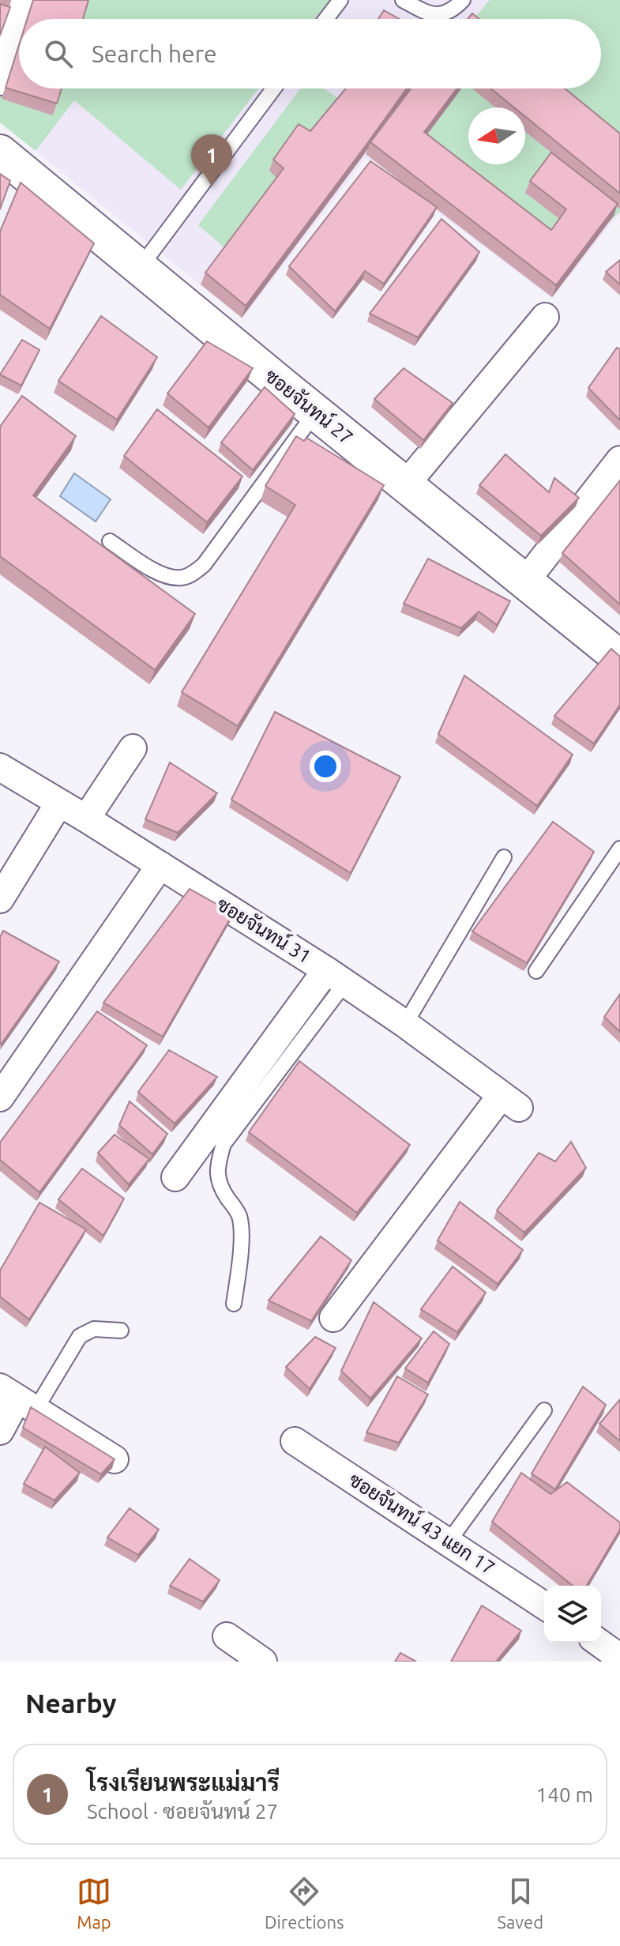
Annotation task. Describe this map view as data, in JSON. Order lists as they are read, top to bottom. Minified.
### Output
{"streets":{"street":["ซอยจันทน์ 27","ซอยจันทน์ 31","ซอยจันทน์ 43 แยก 17"]},"north":"left","page":{"search":"Search here","pins":"1","heading":"Nearby","list":[{"mark":"1","name":"โรงเรียนพระแม่มารี","note":"School · ซอยจันทน์ 27","value":"140 m"}],"nav":["Map","Directions","Saved"]}}
